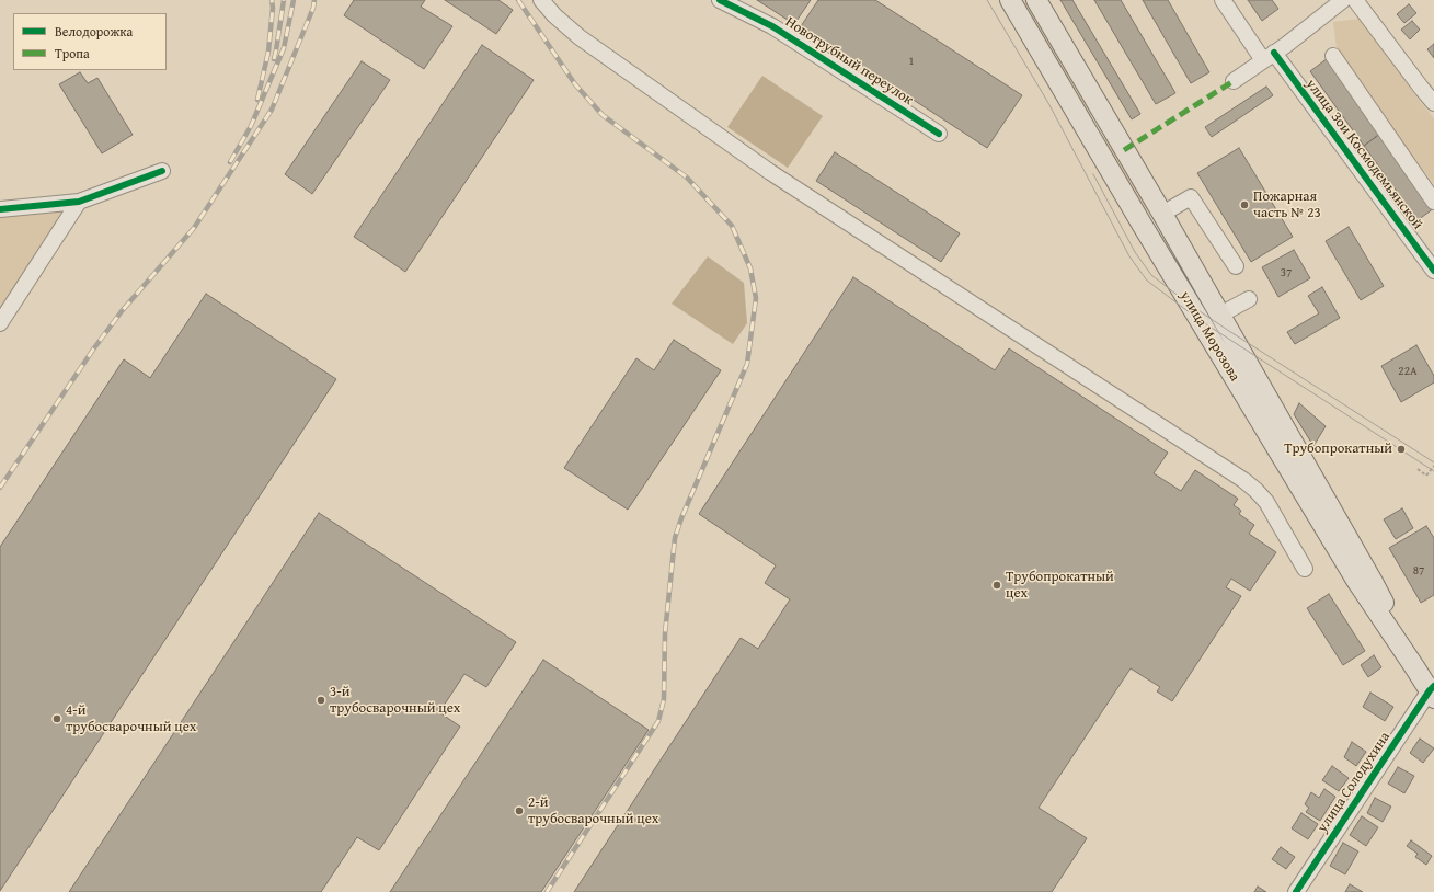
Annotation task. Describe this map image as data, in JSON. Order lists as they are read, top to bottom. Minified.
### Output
{"streets":{"main road":["улица Морозова"],"street":["Новотрубный переулок","улица Зои Космодемьянской","улица Солодухина"]},"crossings":[["улица Морозова","улица Солодухина"]],"places":["Пожарная часть № 23","Трубопрокатный","Трубопрокатный цех","3-й трубосварочный цех","4-й трубосварочный цех","2-й трубосварочный цех"],"house_numbers":["1","37","22А","87"],"legend":["Велодорожка","Тропа"]}
